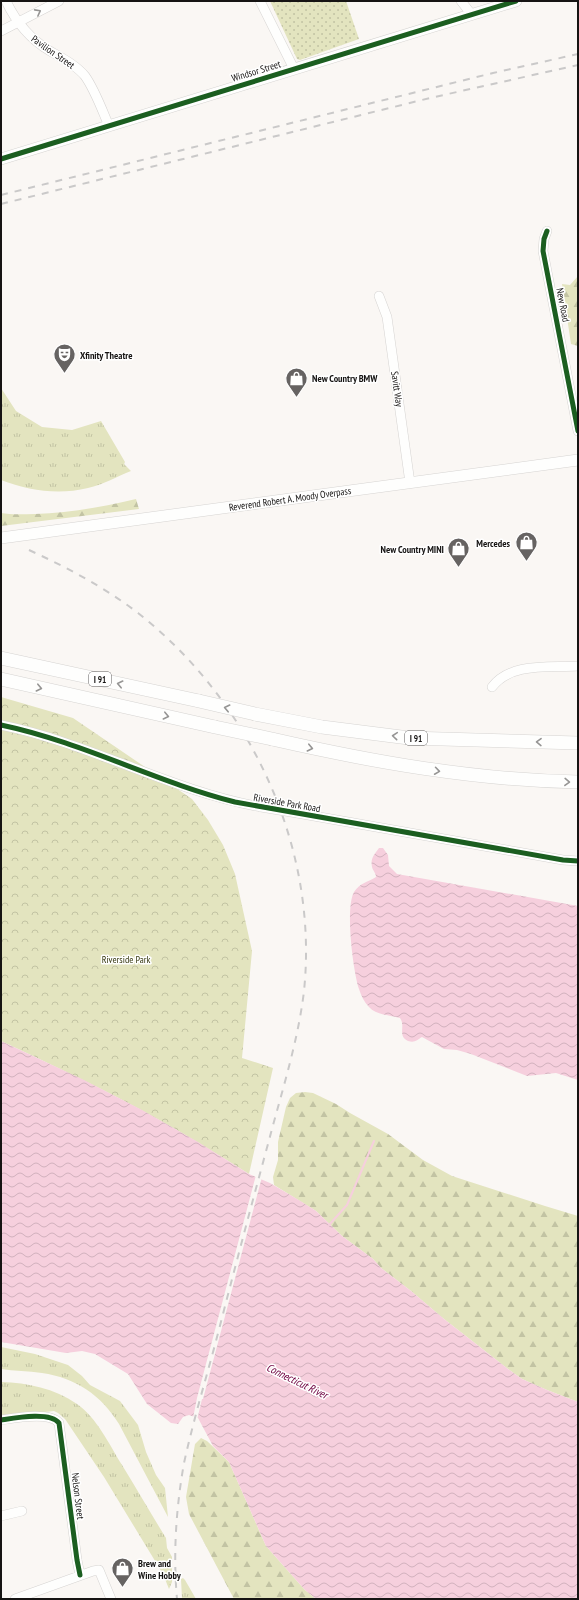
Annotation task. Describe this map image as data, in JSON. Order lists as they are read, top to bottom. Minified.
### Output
{"streets":{"highway":["I 91"],"main road":["Windsor Street","Reverend Robert A. Moody Overpass"],"street":["Pavilion Street","New Road","Savitt Way","Riverside Park Road","Nelson Street"]},"crossings":[["Pavilion Street","Windsor Street"],["Savitt Way","Reverend Robert A. Moody Overpass"]],"water":["Connecticut River"],"parks":["Riverside Park"],"places":{"theatre":["Xfinity Theatre"],"shop":["New Country BMW","Mercedes","New Country MINI","Brew and Wine Hobby"]}}
